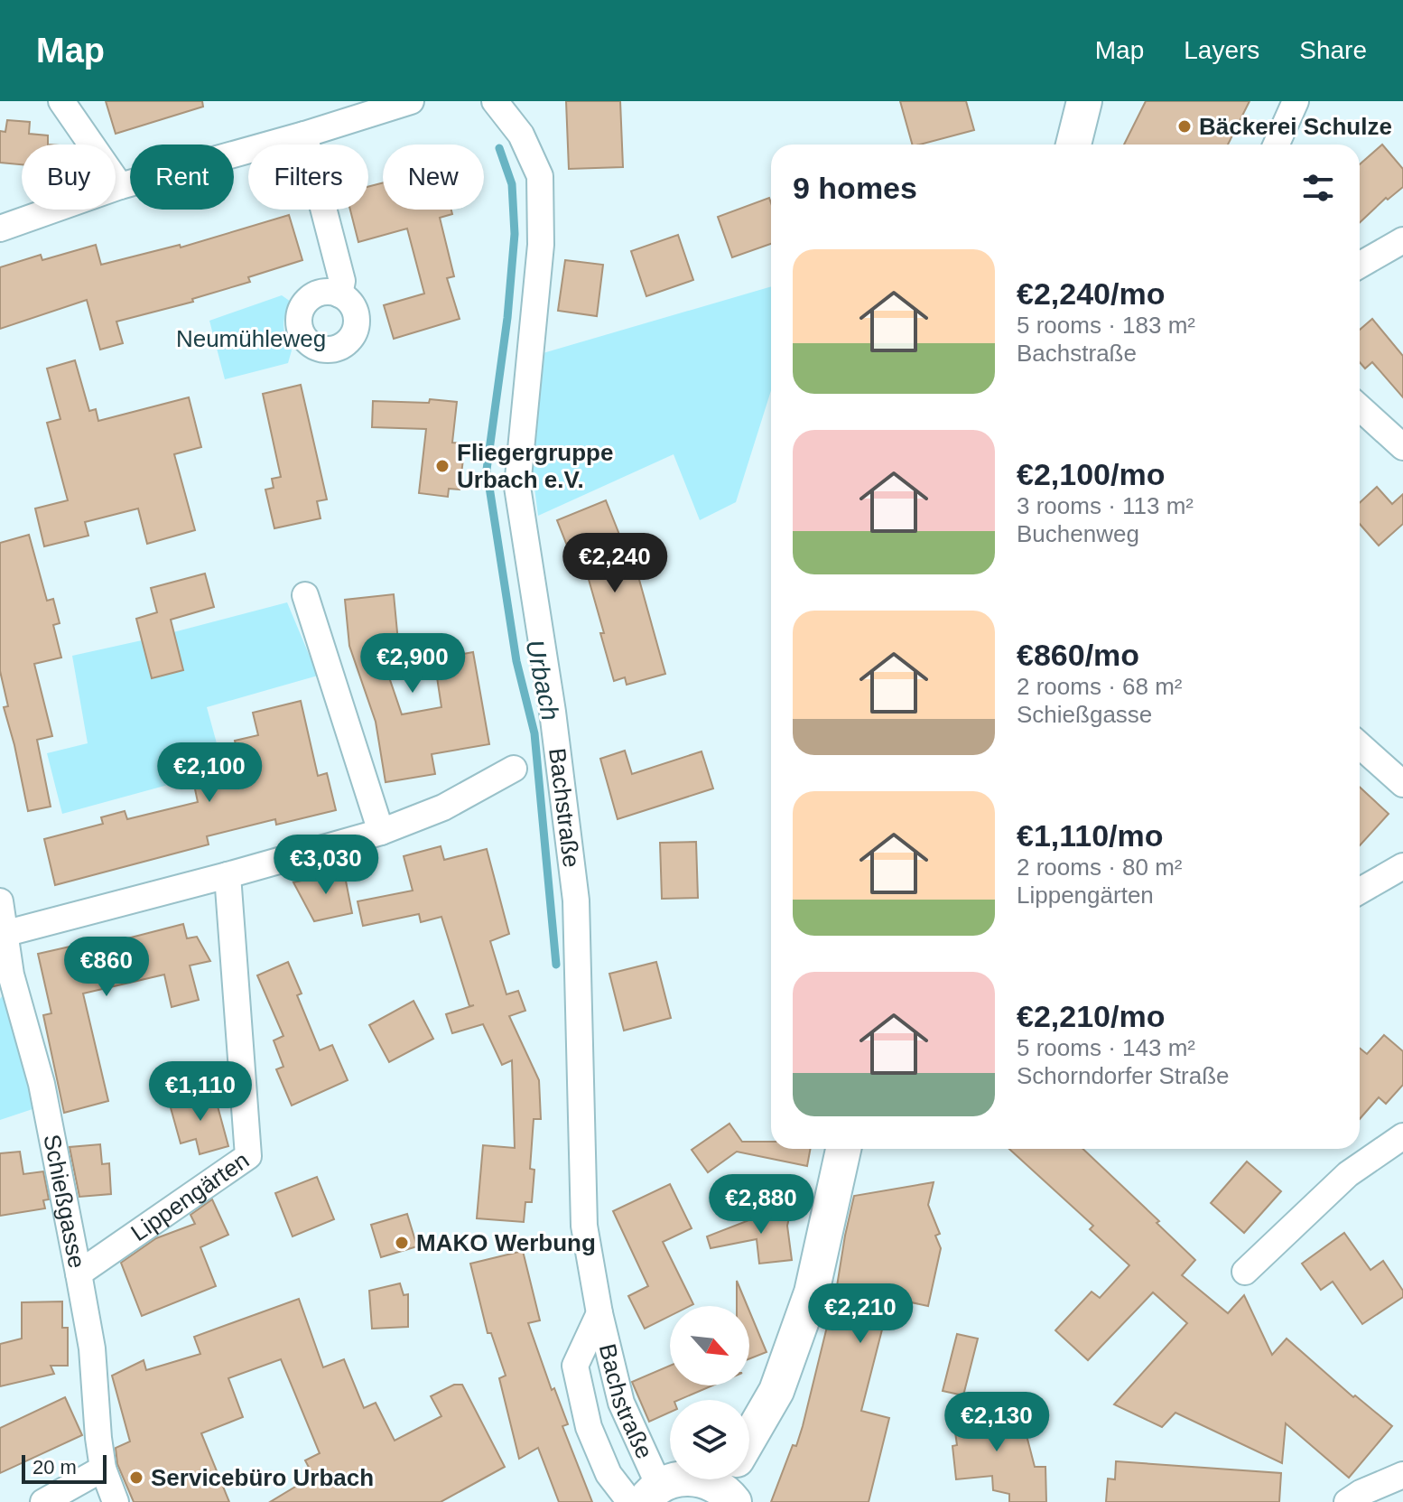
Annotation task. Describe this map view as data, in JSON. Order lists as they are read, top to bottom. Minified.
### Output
{"streets":{"street":["Bachstraße","Lippengärten","Schießgasse"]},"crossings":[["Lippengärten","Schießgasse"]],"water":["Urbach"],"parks":["Neumühleweg"],"places":["Bäckerei Schulze","Fliegergruppe Urbach e.V.","MAKO Werbung","Servicebüro Urbach"],"scale_bar":"20 m","north":"bottom right","page":{"header":"Map","nav":["Map","Layers","Share"],"chip":["Buy","Rent","Filters","New"],"heading":"9 homes","list":[{"name":"€2,240/mo","note":"5 rooms · 183 m² · Bachstraße"},{"name":"€2,100/mo","note":"3 rooms · 113 m² · Buchenweg"},{"name":"€860/mo","note":"2 rooms · 68 m² · Schießgasse"},{"name":"€1,110/mo","note":"2 rooms · 80 m² · Lippengärten"},{"name":"€2,210/mo","note":"5 rooms · 143 m² · Schorndorfer Straße"}],"price":["€2,240","€2,900","€2,100","€3,030","€860","€1,110","€2,880","€2,210","€2,130"],"scale":"20 m"}}
